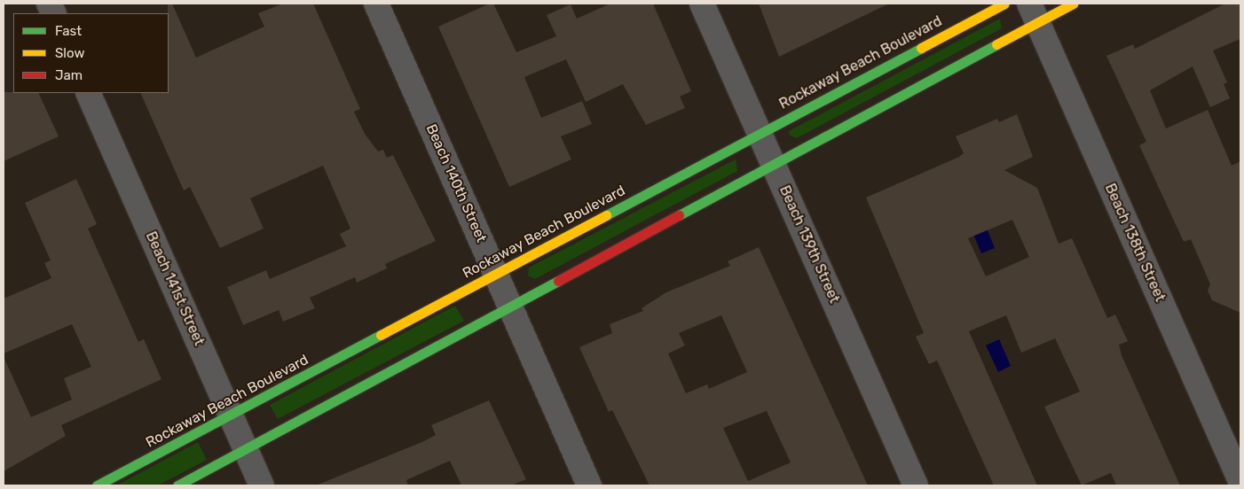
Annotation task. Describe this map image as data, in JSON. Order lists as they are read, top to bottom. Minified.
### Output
{"streets":{"street":["Rockaway Beach Boulevard","Beach 140th Street","Beach 138th Street","Beach 139th Street","Beach 141st Street"]},"crossings":[["Rockaway Beach Boulevard","Beach 140th Street"],["Rockaway Beach Boulevard","Beach 139th Street"],["Rockaway Beach Boulevard","Beach 141st Street"]],"legend":["Fast","Slow","Jam"]}
